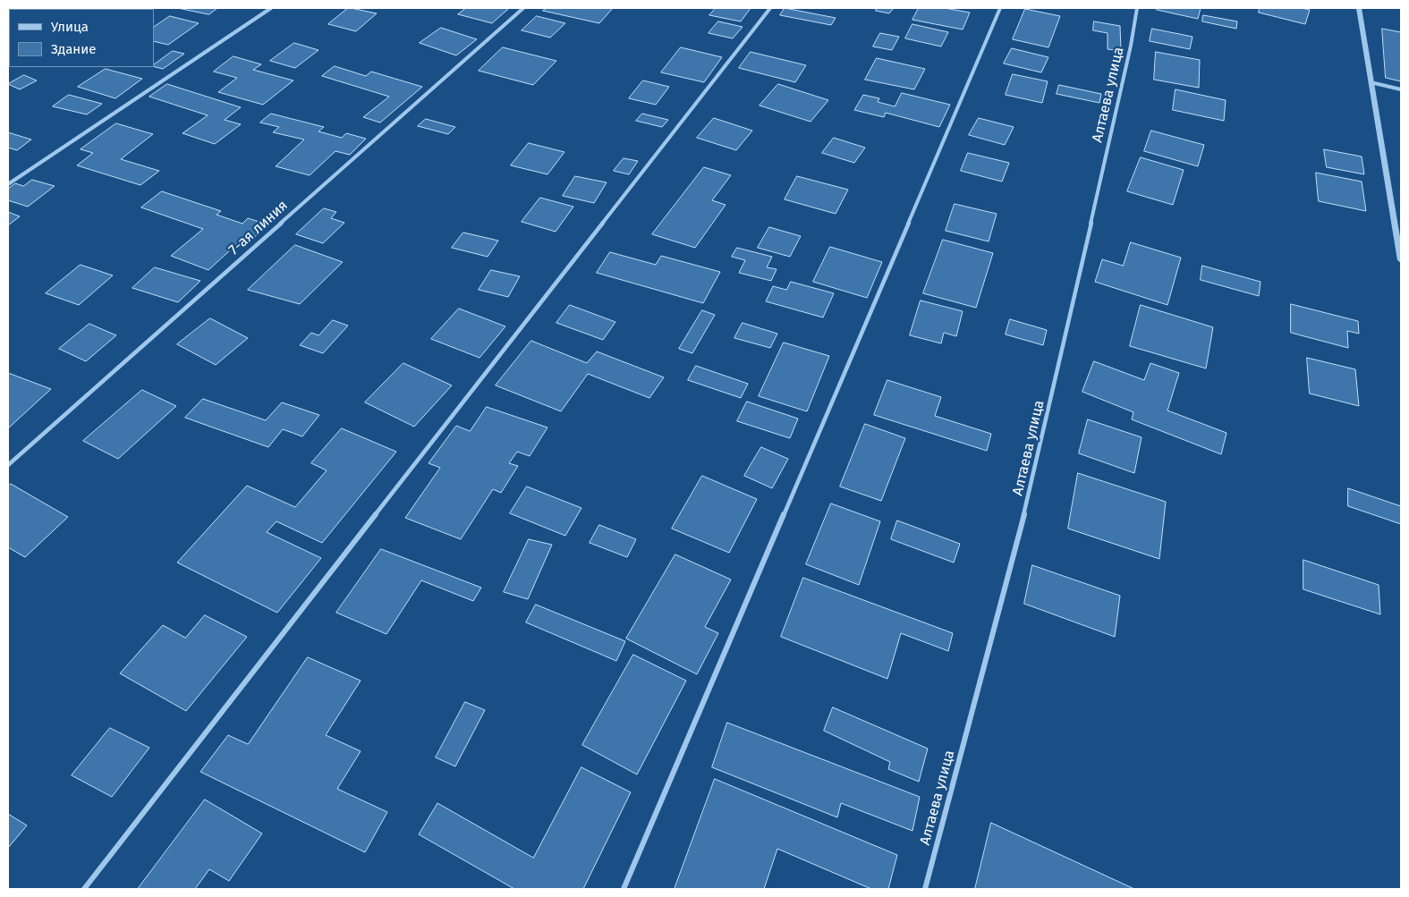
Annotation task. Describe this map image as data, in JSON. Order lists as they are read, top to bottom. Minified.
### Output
{"streets":{"street":["Алтаева улица","7-ая линия"]},"legend":["Улица","Здание"]}
